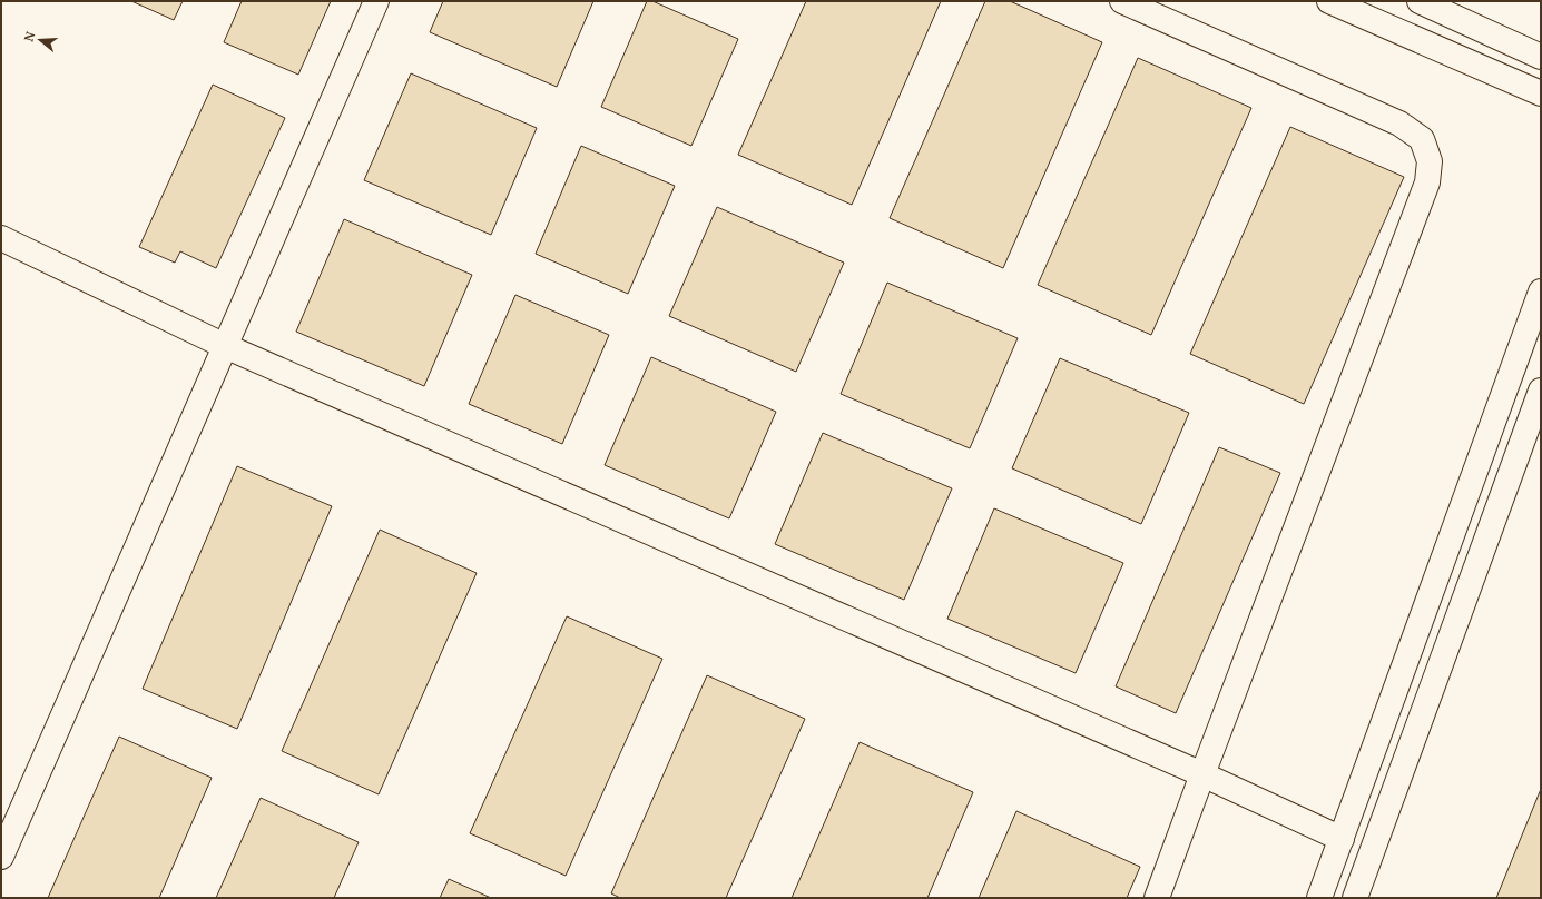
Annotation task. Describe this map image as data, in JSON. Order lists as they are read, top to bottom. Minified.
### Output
{"north":"left"}
